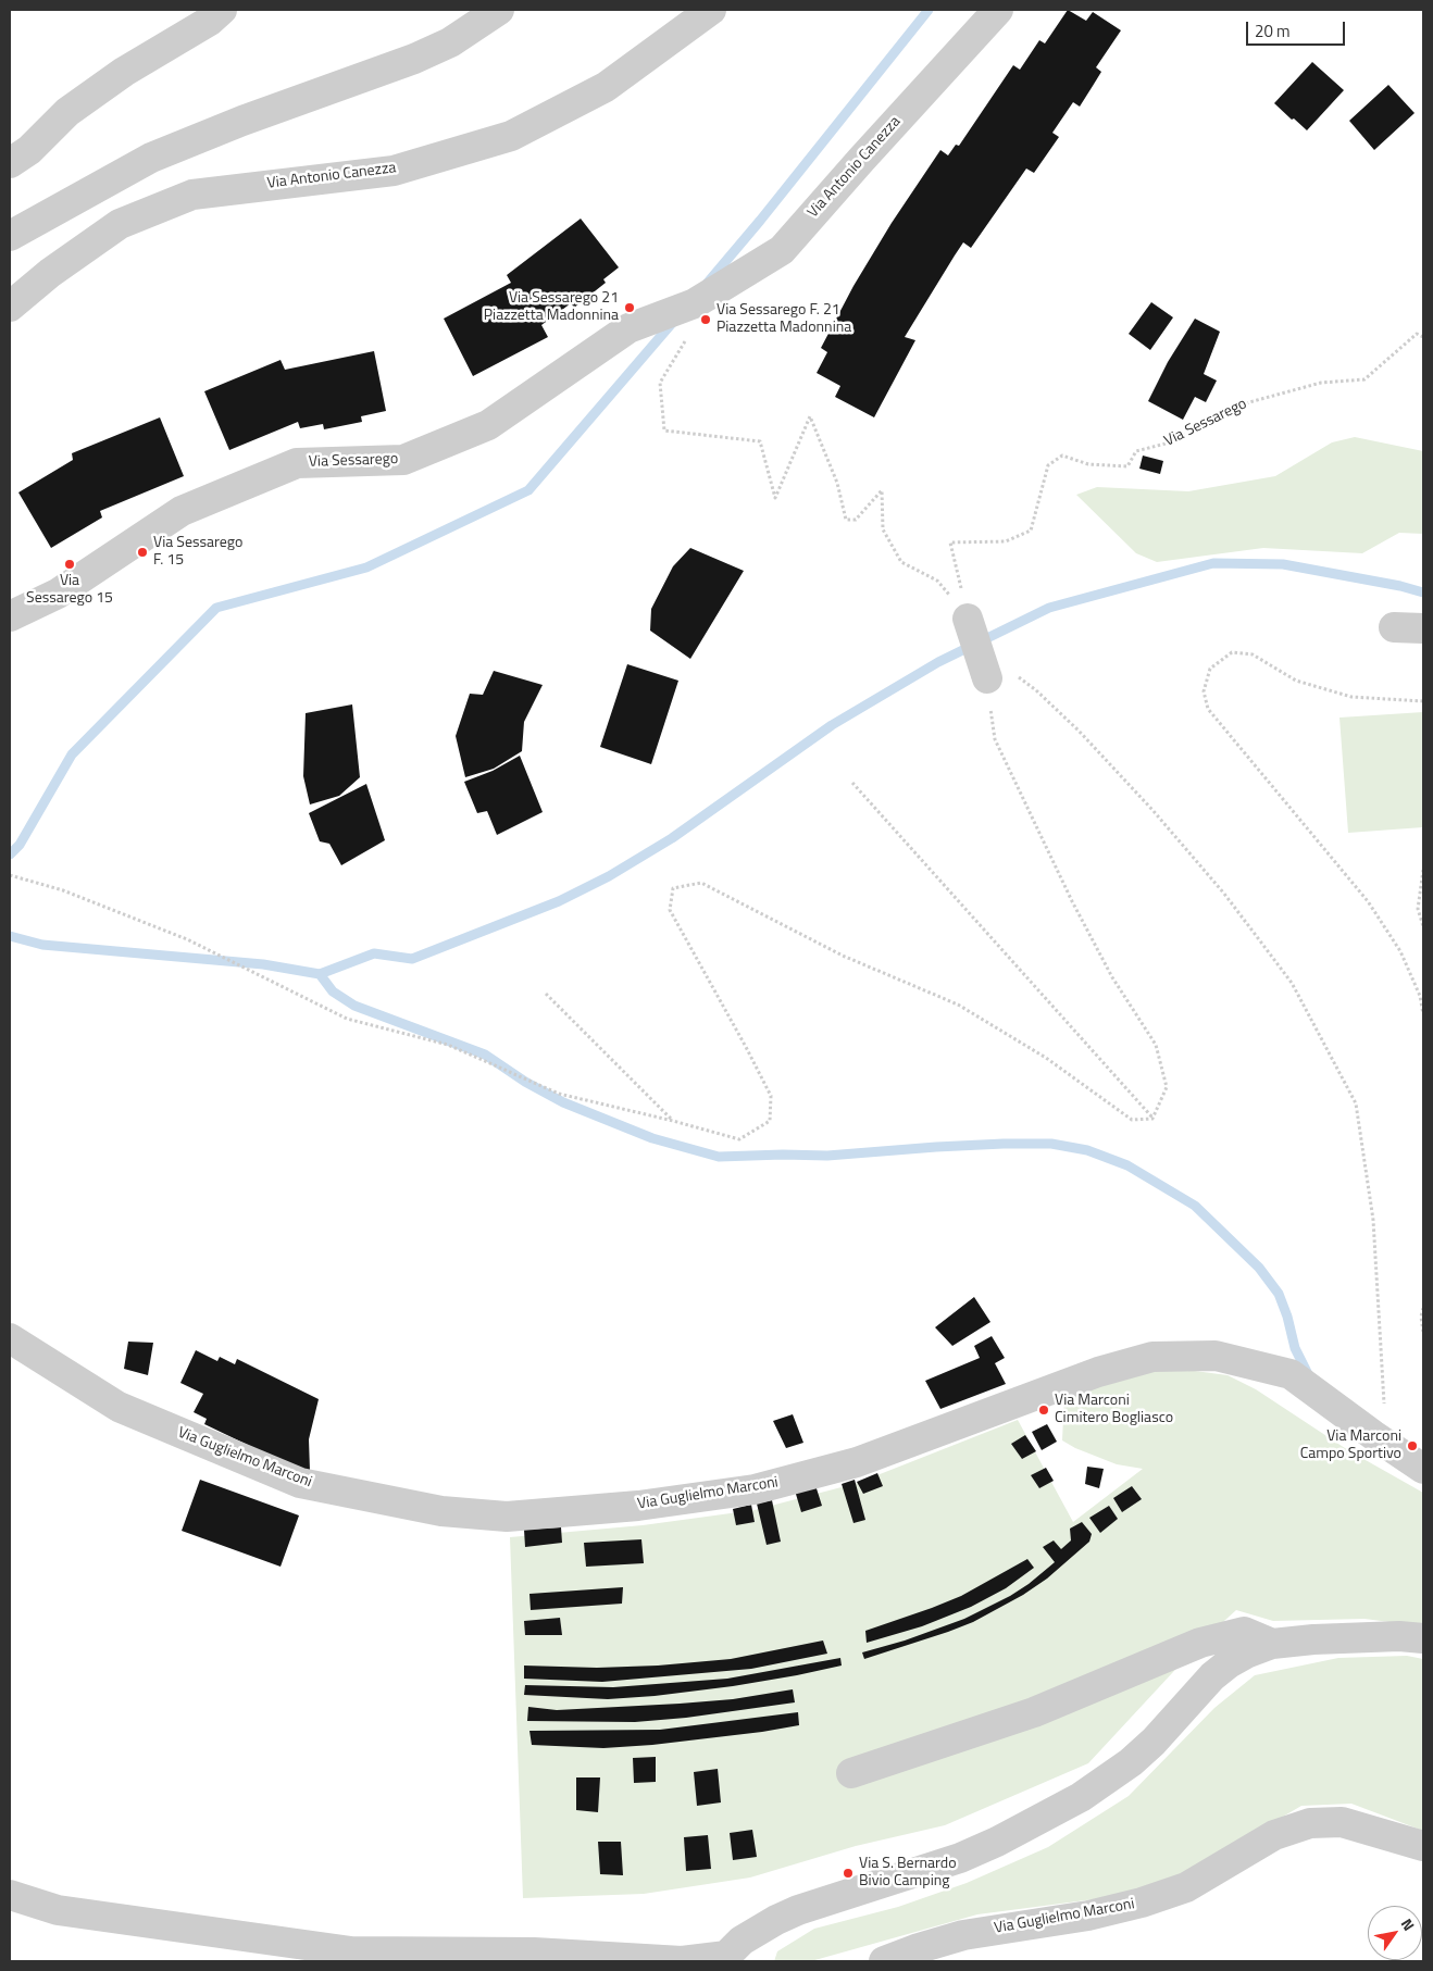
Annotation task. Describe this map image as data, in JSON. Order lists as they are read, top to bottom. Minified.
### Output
{"streets":{"street":["Via Antonio Canezza","Via Sessarego","Via Guglielmo Marconi"]},"crossings":[["Via Antonio Canezza","Via Sessarego"]],"places":["Via Sessarego 21 Piazzetta Madonnina","Via Sessarego F. 21 Piazzetta Madonnina","Via Sessarego F. 15","Via Sessarego 15","Via Marconi Cimitero Bogliasco","Via Marconi Campo Sportivo","Via S. Bernardo Bivio Camping"],"scale_bar":"20 m","north":"top right"}
